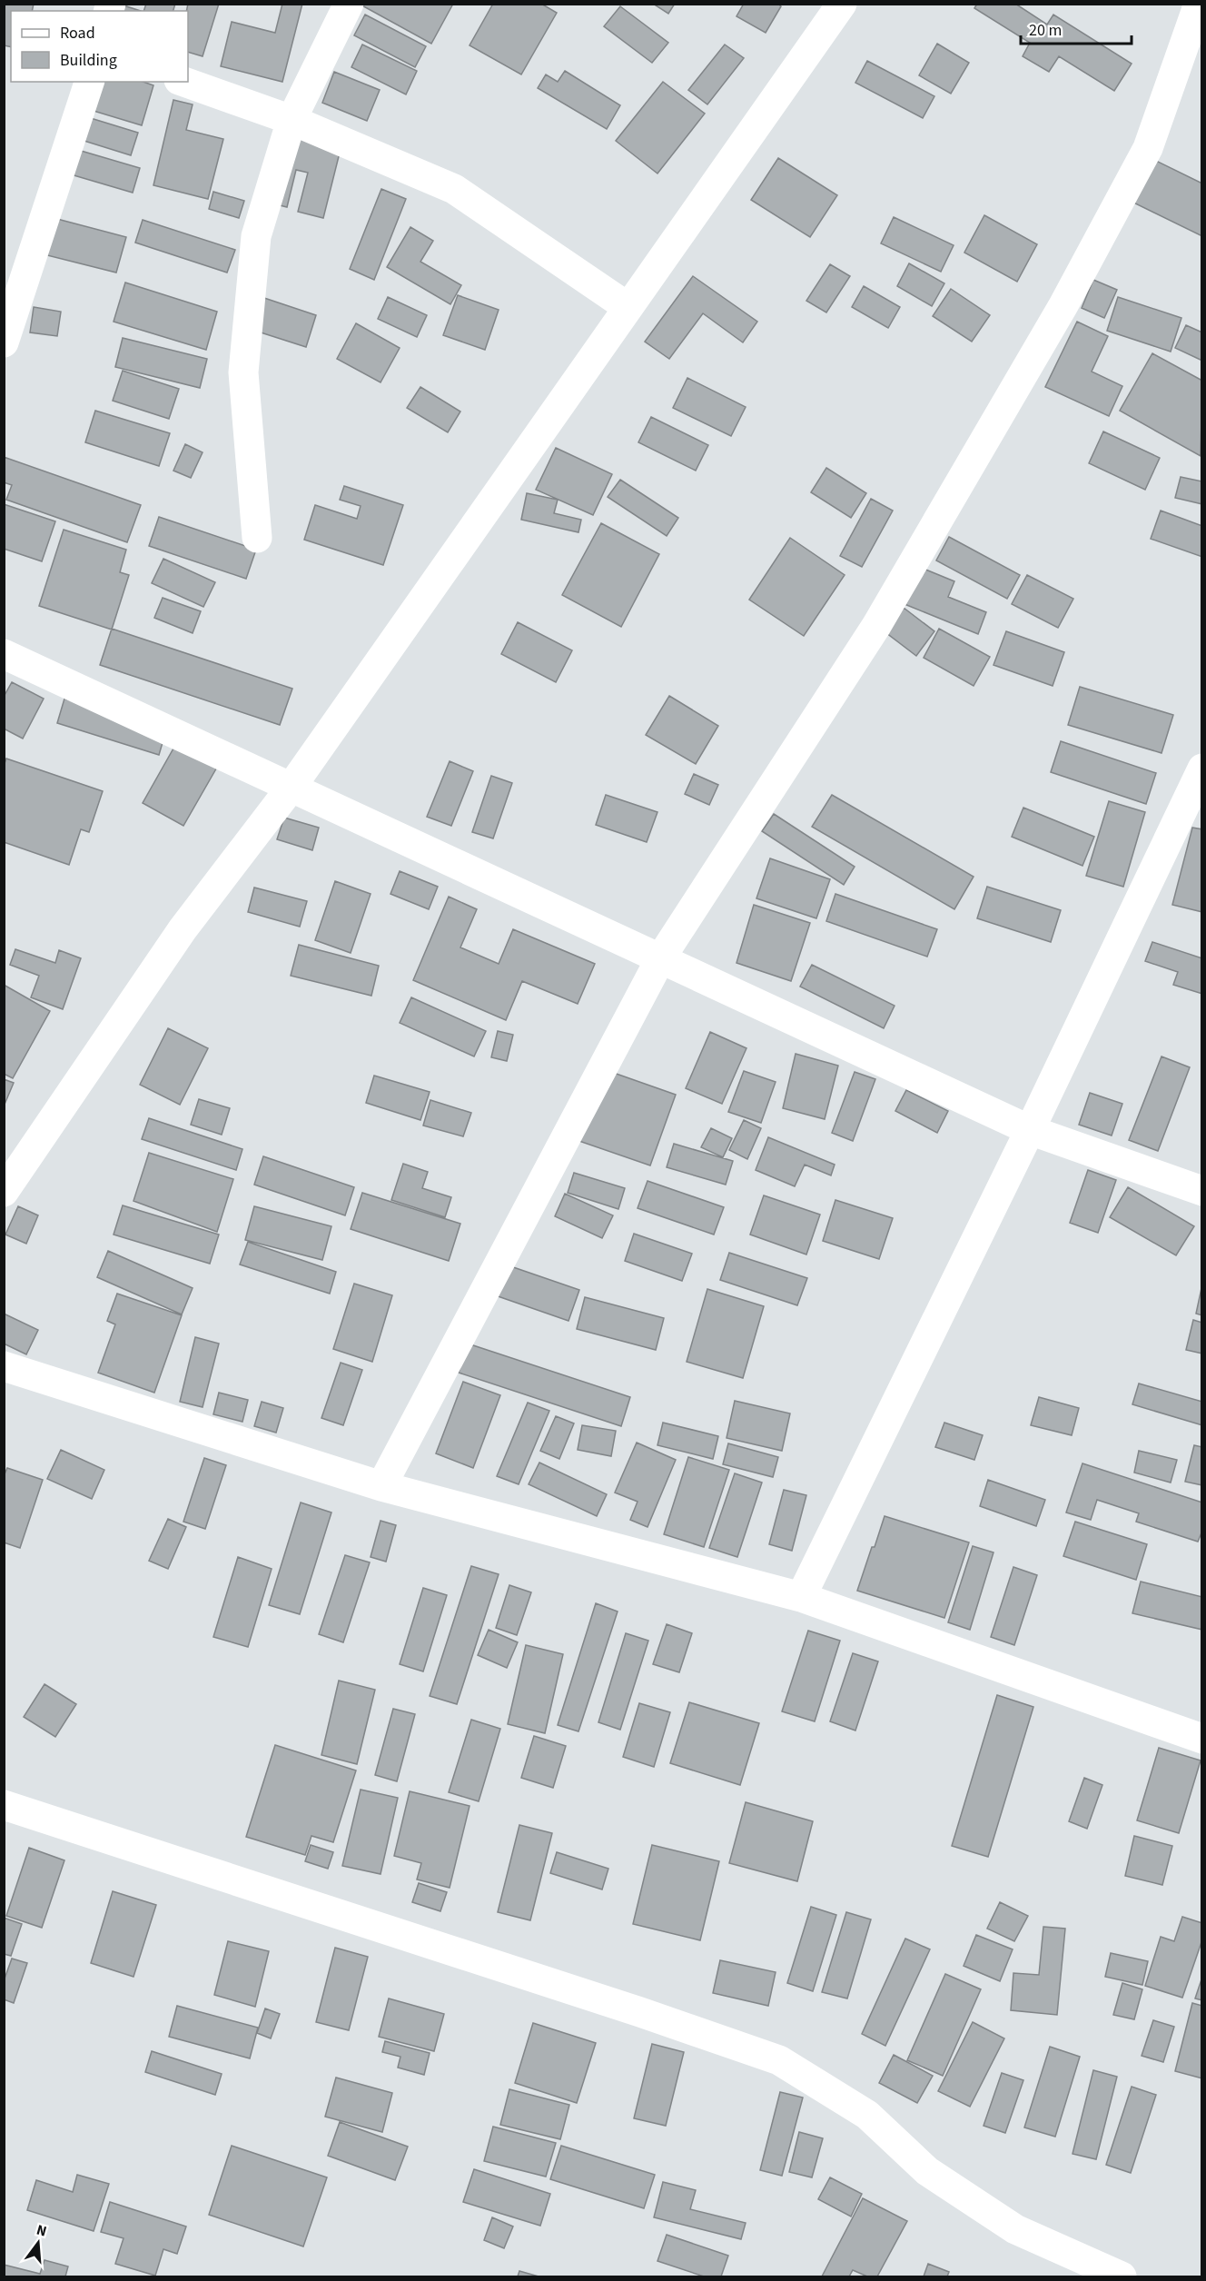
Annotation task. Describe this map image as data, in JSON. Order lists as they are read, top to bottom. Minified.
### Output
{"legend":["Road","Building"],"scale_bar":"20 m","north":"top"}
